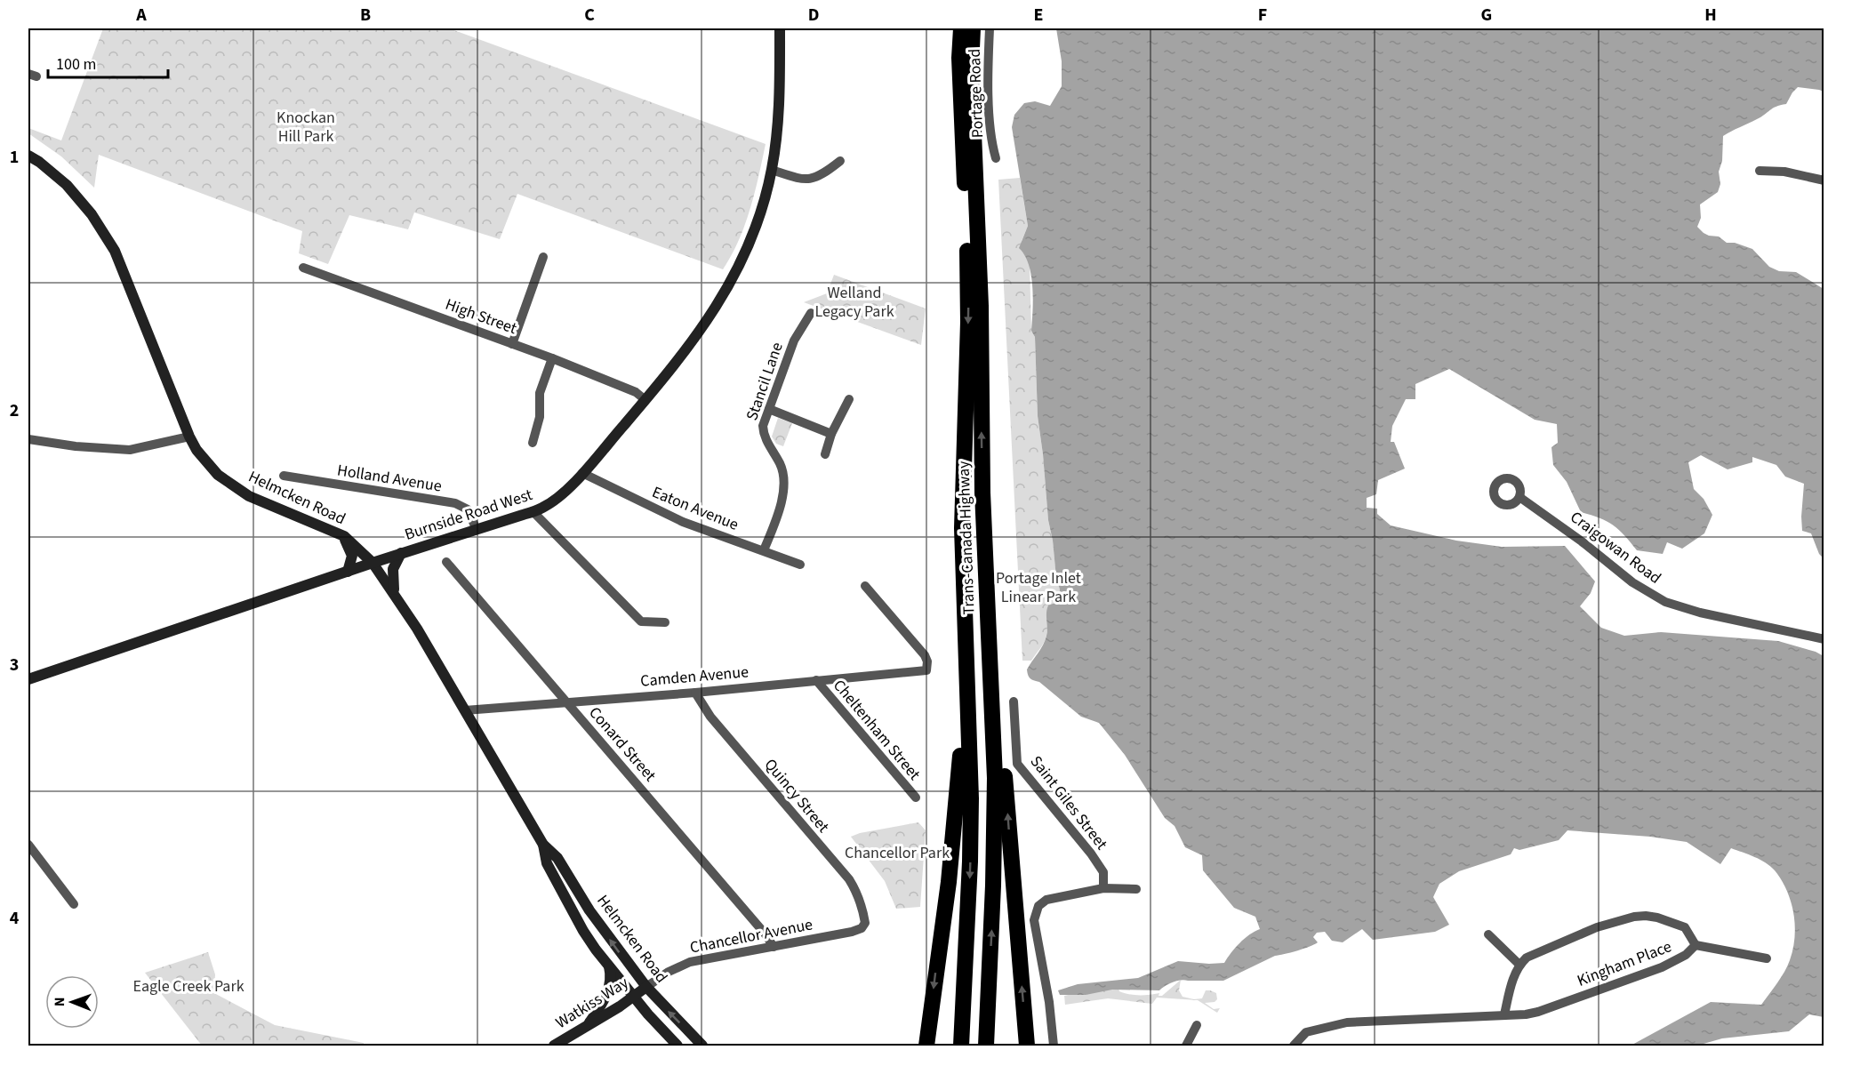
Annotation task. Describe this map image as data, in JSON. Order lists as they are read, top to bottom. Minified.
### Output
{"streets":{"highway":["Trans-Canada Highway"],"main road":["Helmcken Road","Burnside Road West","Watkiss Way"],"street":["Portage Road","High Street","Stancil Lane","Holland Avenue","Eaton Avenue","Craigowan Road","Camden Avenue","Cheltenham Street","Conard Street","Quincy Street","Saint Giles Street","Chancellor Avenue","Kingham Place"]},"crossings":[["High Street","Burnside Road West"],["Stancil Lane","Eaton Avenue"],["Holland Avenue","Burnside Road West"],["Helmcken Road","Burnside Road West"],["Helmcken Road","Camden Avenue"],["Helmcken Road","Chancellor Avenue"],["Helmcken Road","Watkiss Way"],["Eaton Avenue","Burnside Road West"],["Camden Avenue","Cheltenham Street"],["Camden Avenue","Conard Street"],["Camden Avenue","Quincy Street"],["Conard Street","Chancellor Avenue"],["Quincy Street","Chancellor Avenue"],["Chancellor Avenue","Watkiss Way"]],"parks":["Knockan Hill Park","Welland Legacy Park","Portage Inlet Linear Park","Chancellor Park","Eagle Creek Park"],"scale_bar":"100 m","north":"left","grid":{"columns":["A","B","C","D","E","F","G","H"],"rows":["1","2","3","4"]}}
